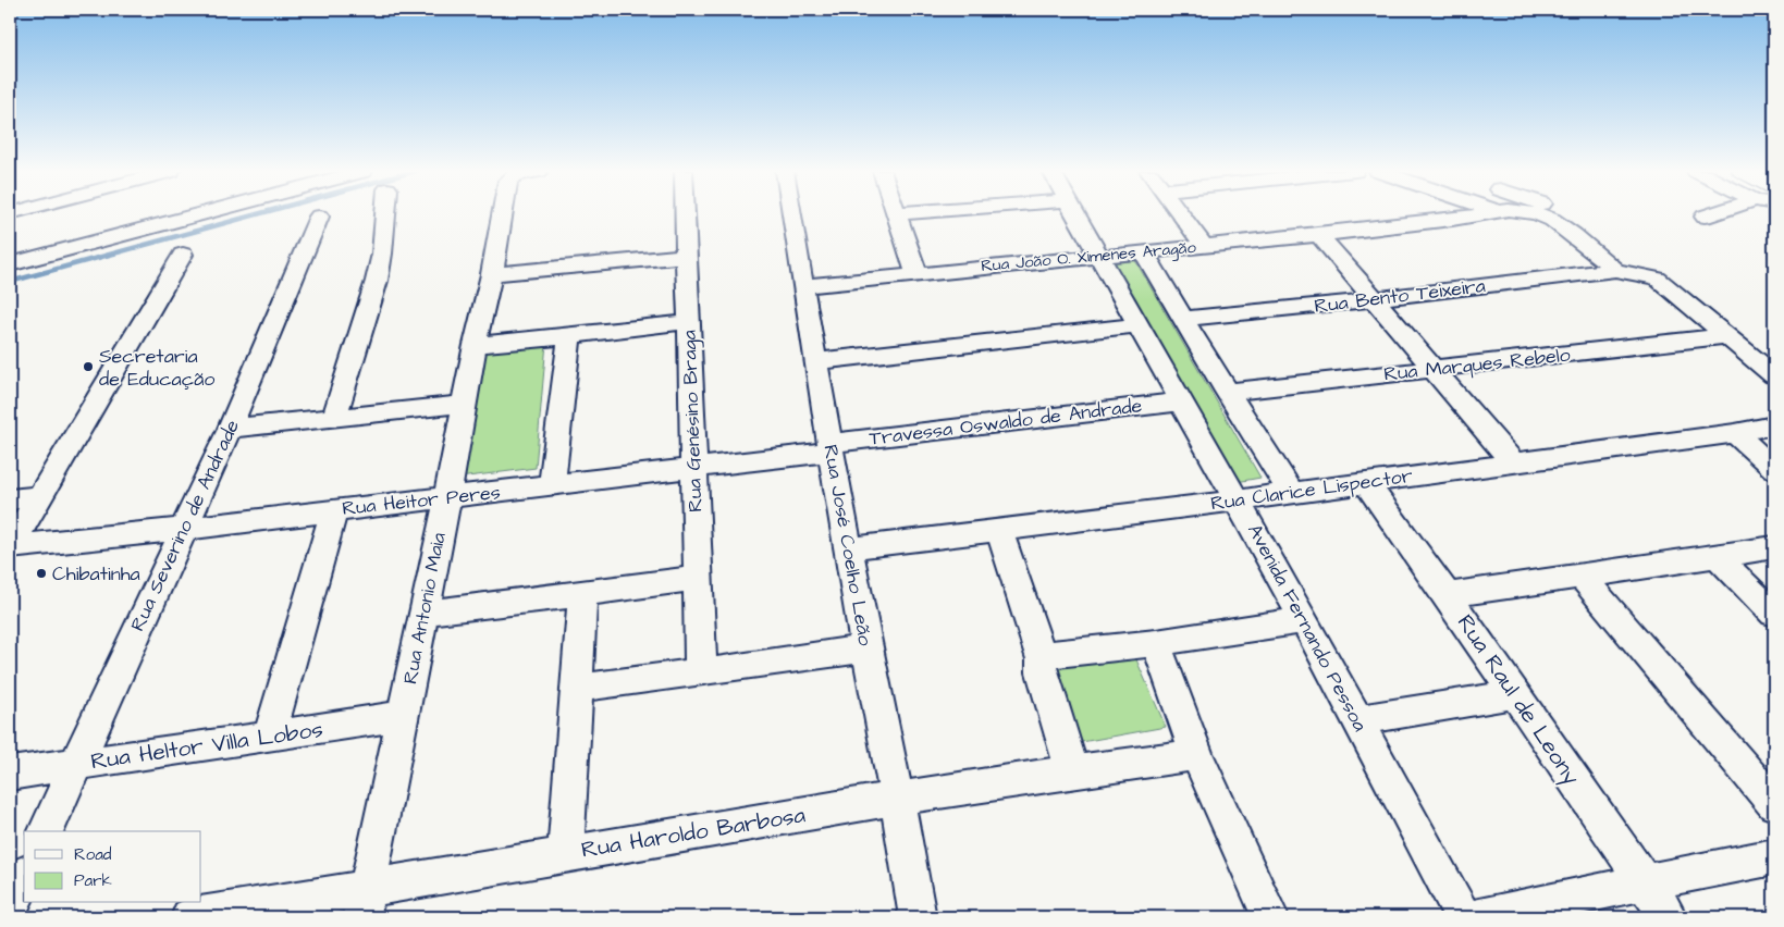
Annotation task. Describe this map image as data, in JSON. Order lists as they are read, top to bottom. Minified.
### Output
{"streets":{"street":["Rua João O. Ximenes Aragão","Rua Bento Teixeira","Rua Marques Rebelo","Rua Genésino Braga","Travessa Oswaldo de Andrade","Rua Clarice Lispector","Rua Heitor Peres","Rua Severino de Andrade","Rua José Coelho Leão","Rua Antonio Maia","Avenida Fernando Pessoa","Rua Raul de Leony","Rua Heltor Villa Lobos","Rua Haroldo Barbosa"]},"crossings":[["Rua João O. Ximenes Aragão","Rua Bento Teixeira"],["Rua João O. Ximenes Aragão","Rua José Coelho Leão"],["Rua João O. Ximenes Aragão","Avenida Fernando Pessoa"],["Rua Genésino Braga","Rua Heitor Peres"],["Travessa Oswaldo de Andrade","Rua Heitor Peres"],["Travessa Oswaldo de Andrade","Rua José Coelho Leão"],["Travessa Oswaldo de Andrade","Avenida Fernando Pessoa"],["Rua Clarice Lispector","Rua José Coelho Leão"],["Rua Clarice Lispector","Avenida Fernando Pessoa"],["Rua Clarice Lispector","Rua Raul de Leony"],["Rua Heitor Peres","Rua Severino de Andrade"],["Rua Heitor Peres","Rua José Coelho Leão"],["Rua Heitor Peres","Rua Antonio Maia"],["Rua Severino de Andrade","Rua Heltor Villa Lobos"],["Rua José Coelho Leão","Rua Haroldo Barbosa"],["Rua Antonio Maia","Rua Heltor Villa Lobos"],["Rua Antonio Maia","Rua Haroldo Barbosa"]],"places":["Secretaria de Educação","Chibatinha"],"legend":["Road","Park"]}
